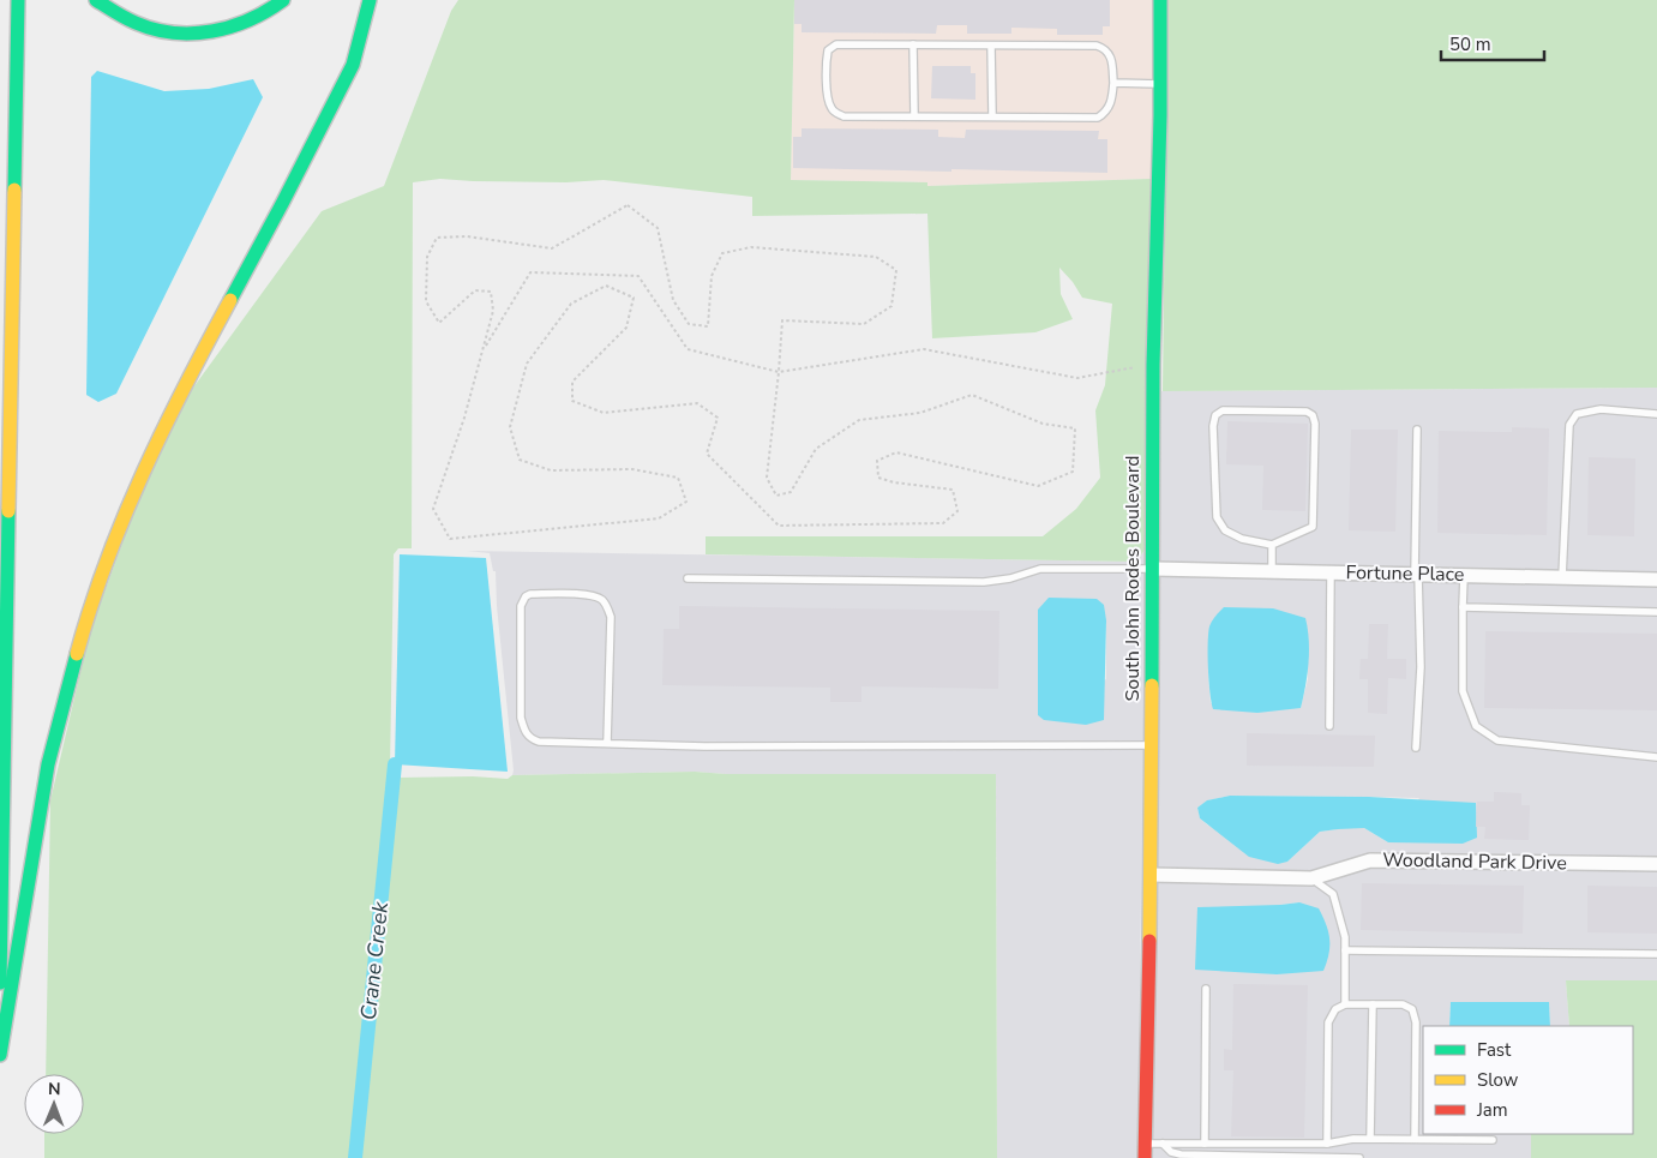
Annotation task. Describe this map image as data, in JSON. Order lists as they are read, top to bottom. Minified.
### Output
{"streets":{"main road":["South John Rodes Boulevard"],"street":["Fortune Place","Woodland Park Drive"]},"crossings":[["Fortune Place","South John Rodes Boulevard"],["South John Rodes Boulevard","Woodland Park Drive"]],"water":["Crane Creek"],"legend":["Fast","Slow","Jam"],"scale_bar":"50 m","north":"top"}
